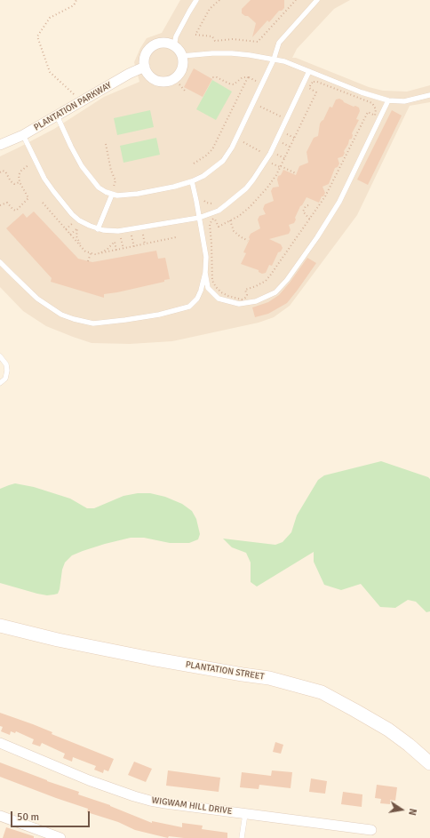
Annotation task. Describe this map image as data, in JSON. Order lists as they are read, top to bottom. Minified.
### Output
{"streets":{"main road":["PLANTATION STREET"],"street":["PLANTATION PARKWAY","WIGWAM HILL DRIVE"]},"scale_bar":"50 m","north":"right"}
